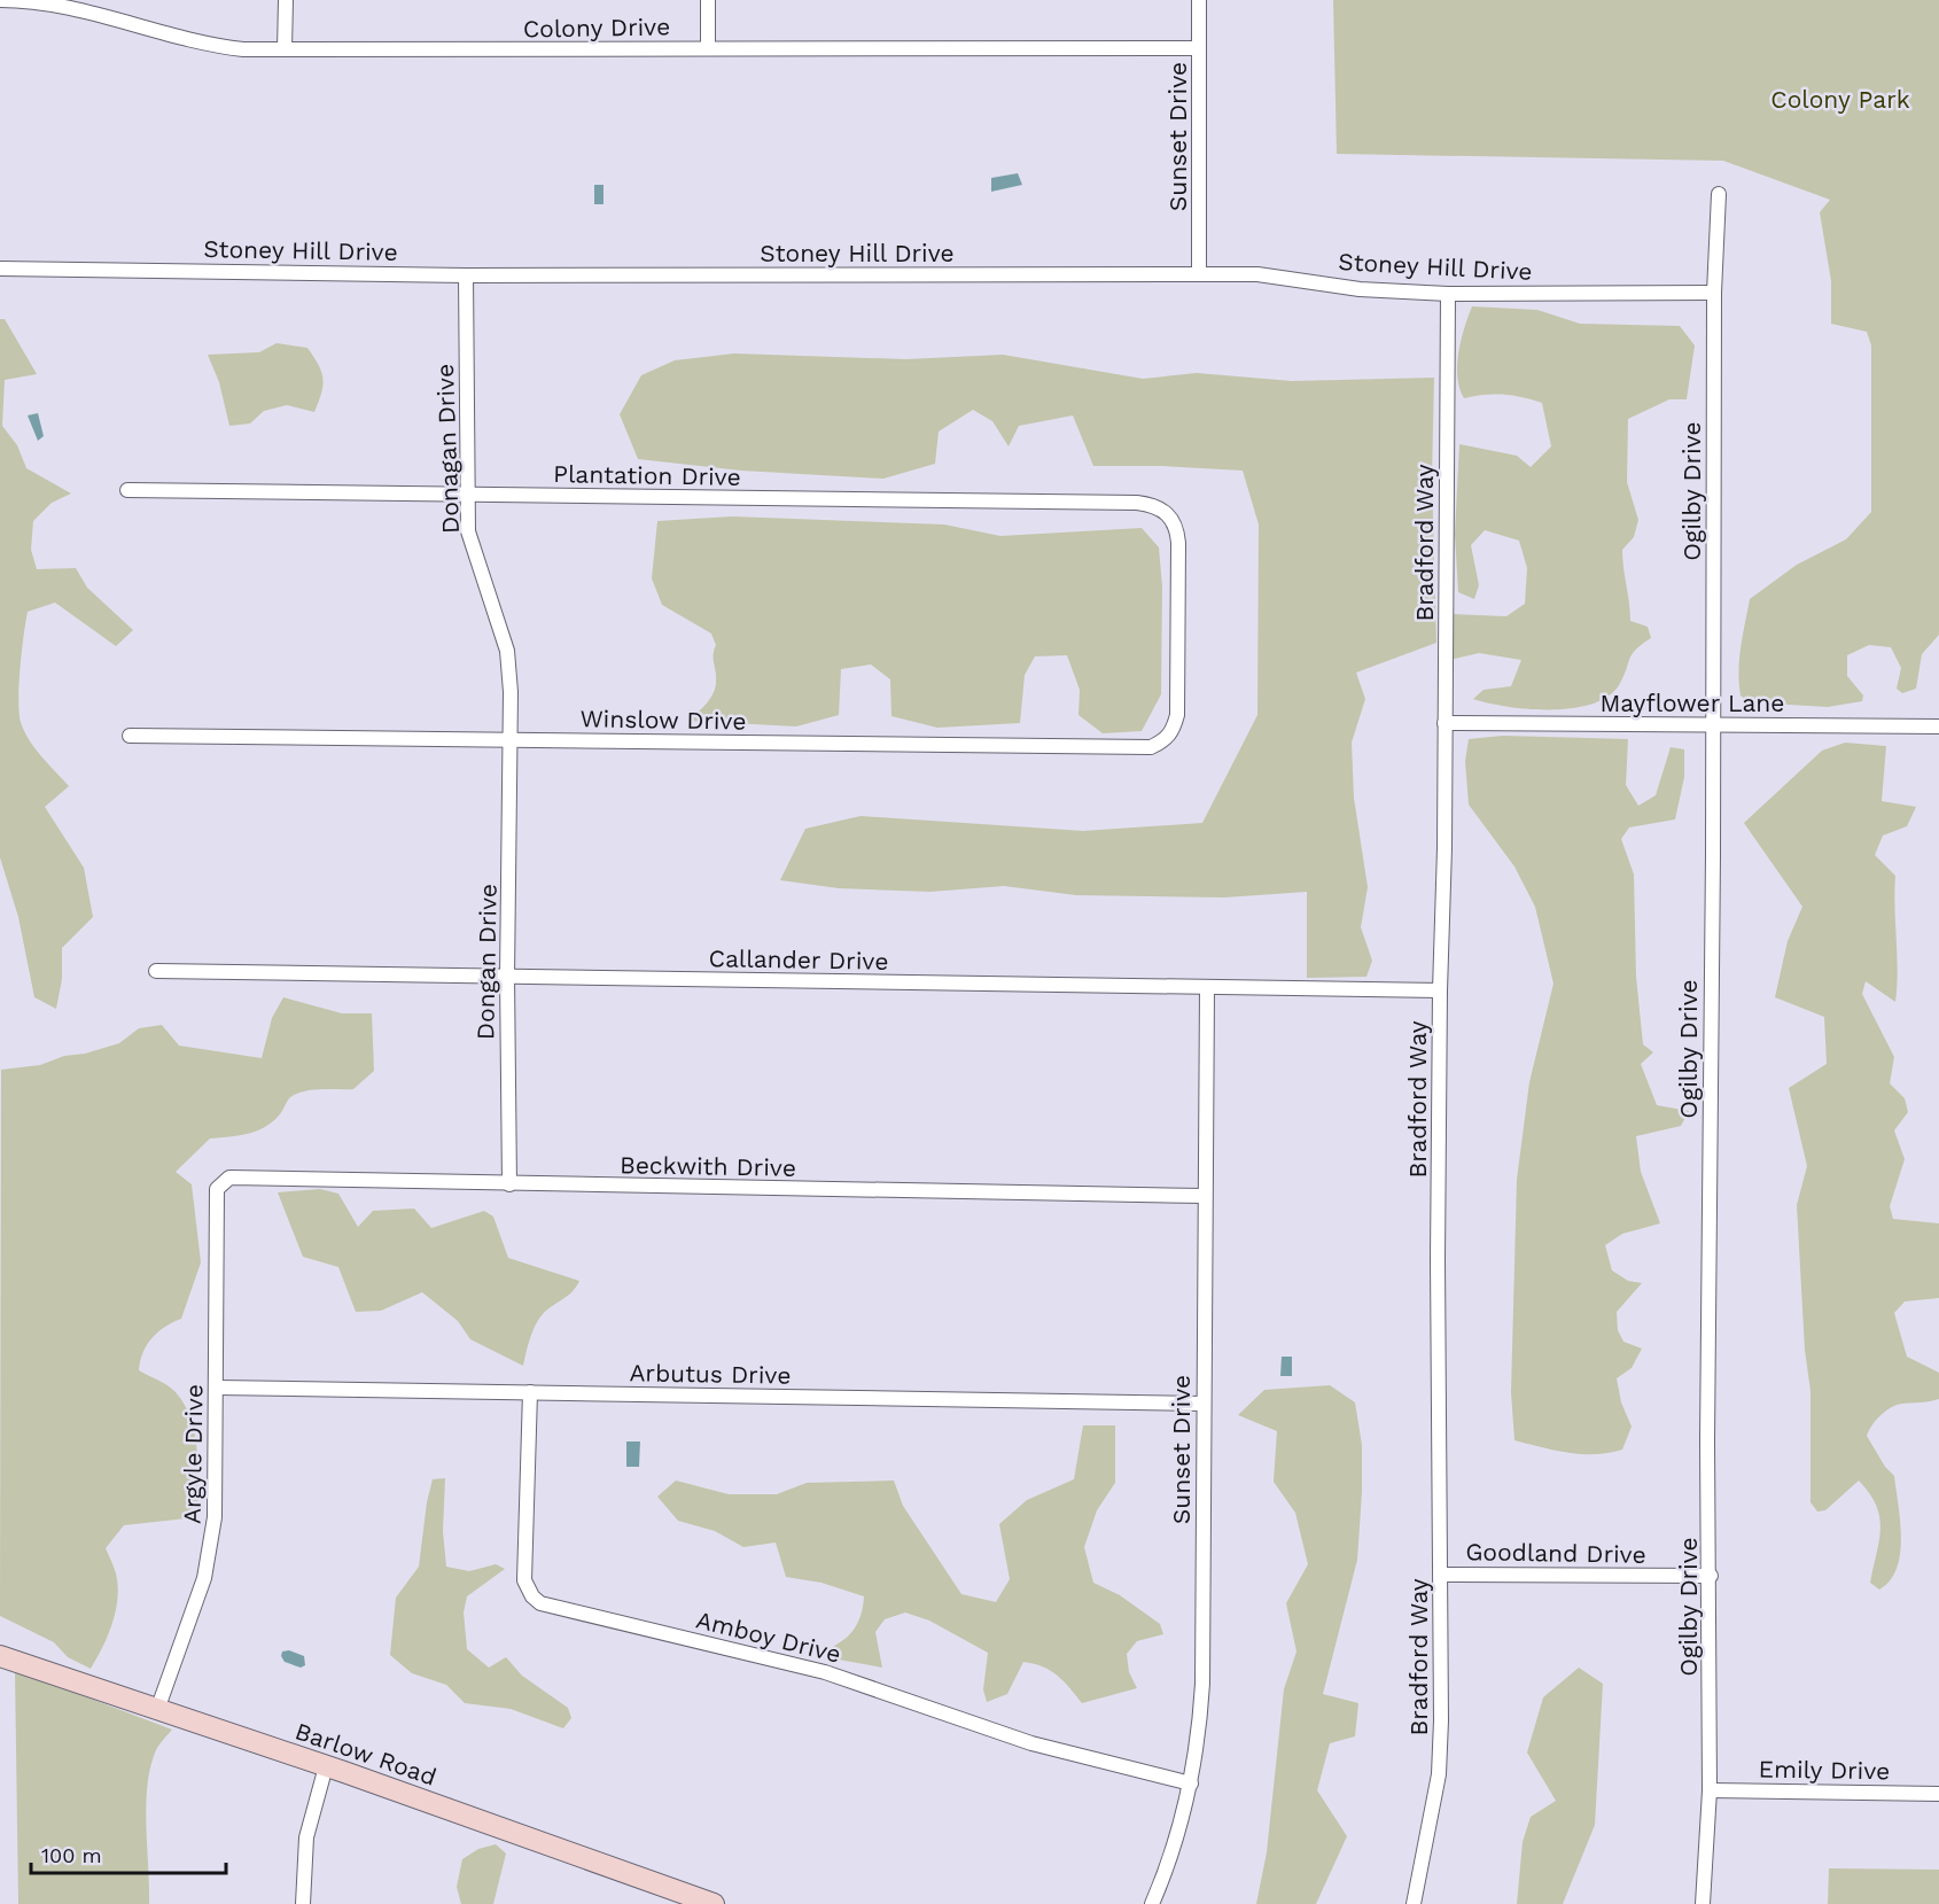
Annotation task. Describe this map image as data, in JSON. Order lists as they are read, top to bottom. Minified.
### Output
{"streets":{"street":["Colony Drive","Sunset Drive","Stoney Hill Drive","Donagan Drive","Plantation Drive","Ogilby Drive","Bradford Way","Mayflower Lane","Winslow Drive","Callander Drive","Dongan Drive","Beckwith Drive","Arbutus Drive","Argyle Drive","Goodland Drive","Amboy Drive","Barlow Road","Emily Drive"]},"crossings":[["Colony Drive","Sunset Drive"],["Sunset Drive","Stoney Hill Drive"],["Sunset Drive","Callander Drive"],["Sunset Drive","Beckwith Drive"],["Sunset Drive","Arbutus Drive"],["Sunset Drive","Amboy Drive"],["Stoney Hill Drive","Donagan Drive"],["Stoney Hill Drive","Ogilby Drive"],["Stoney Hill Drive","Bradford Way"],["Donagan Drive","Plantation Drive"],["Donagan Drive","Winslow Drive"],["Donagan Drive","Dongan Drive"],["Plantation Drive","Winslow Drive"],["Ogilby Drive","Mayflower Lane"],["Ogilby Drive","Goodland Drive"],["Ogilby Drive","Emily Drive"],["Bradford Way","Mayflower Lane"],["Bradford Way","Callander Drive"],["Bradford Way","Goodland Drive"],["Winslow Drive","Dongan Drive"],["Callander Drive","Dongan Drive"],["Dongan Drive","Beckwith Drive"],["Beckwith Drive","Argyle Drive"],["Arbutus Drive","Argyle Drive"],["Arbutus Drive","Amboy Drive"],["Argyle Drive","Barlow Road"]],"parks":["Colony Park"],"scale_bar":"100 m"}
